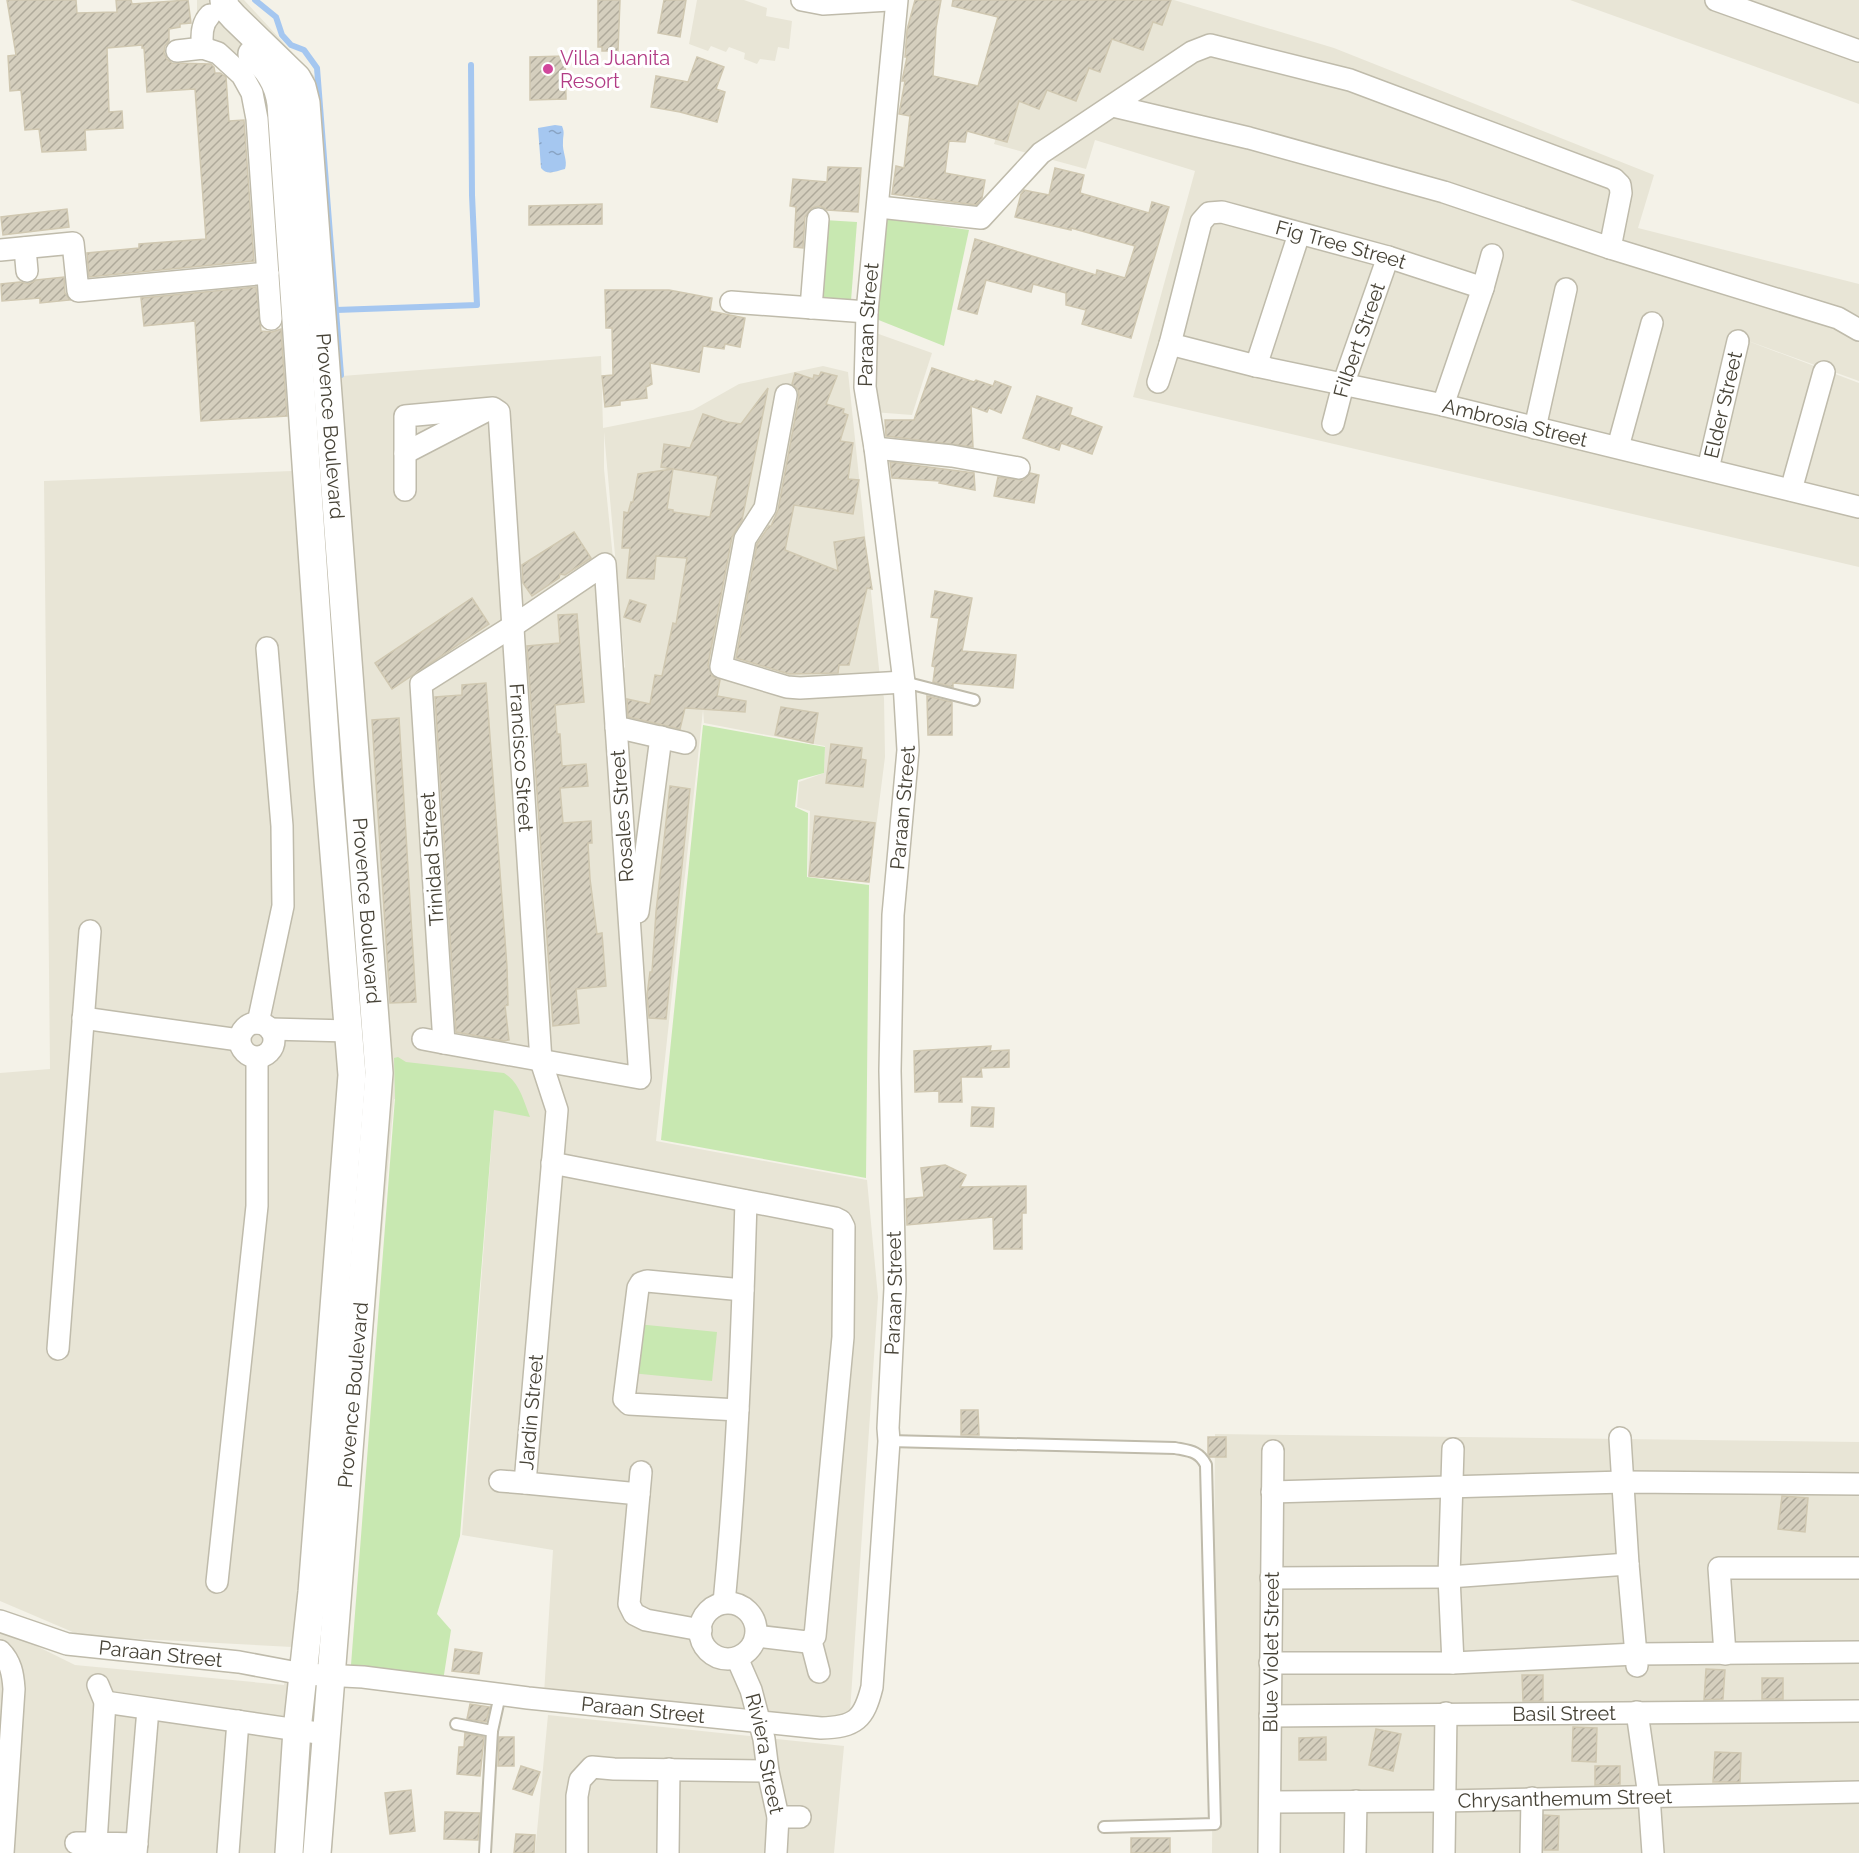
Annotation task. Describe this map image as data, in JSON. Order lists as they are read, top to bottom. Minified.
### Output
{"streets":{"street":["Fig Tree Street","Paraan Street","Filbert Street","Elder Street","Ambrosia Street","Provence Boulevard","Francisco Street","Rosales Street","Trinidad Street","Jardin Street","Blue Violet Street","Basil Street","Riviera Street","Chrysanthemum Street"]},"crossings":[["Fig Tree Street","Filbert Street"],["Fig Tree Street","Ambrosia Street"],["Paraan Street","Provence Boulevard"],["Paraan Street","Riviera Street"],["Filbert Street","Ambrosia Street"],["Elder Street","Ambrosia Street"],["Francisco Street","Rosales Street"],["Francisco Street","Trinidad Street"],["Francisco Street","Jardin Street"],["Rosales Street","Trinidad Street"],["Blue Violet Street","Basil Street"],["Blue Violet Street","Chrysanthemum Street"]],"places":["Villa Juanita Resort"]}
